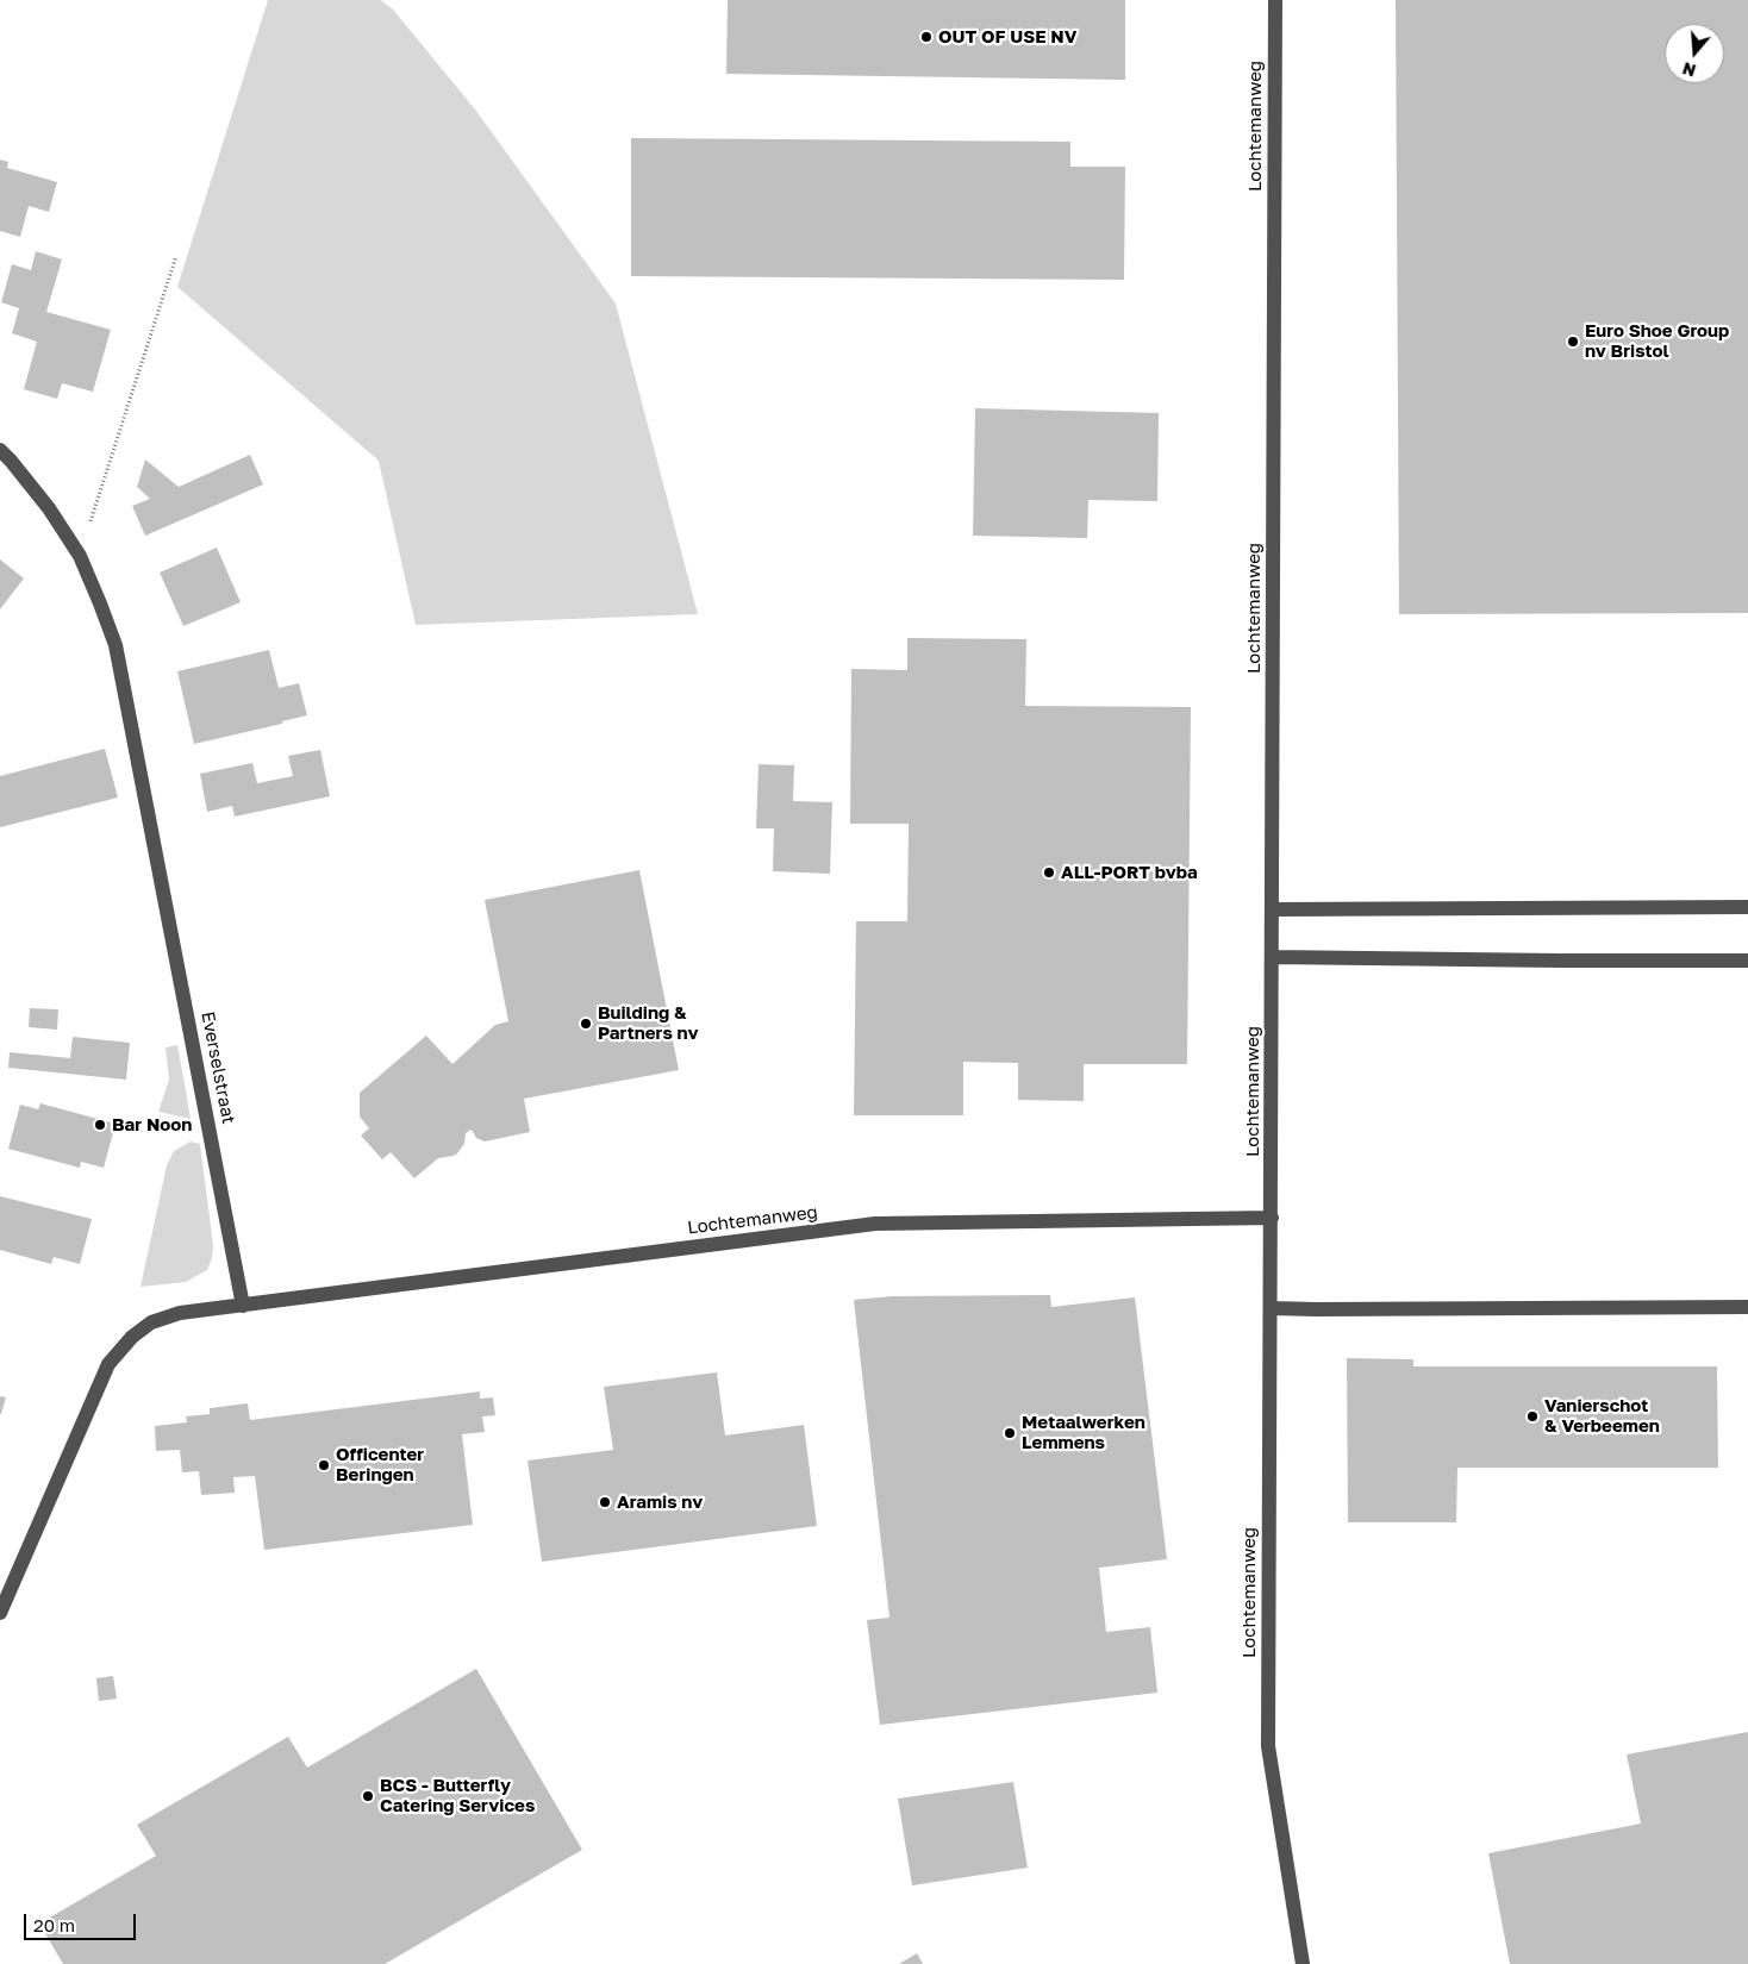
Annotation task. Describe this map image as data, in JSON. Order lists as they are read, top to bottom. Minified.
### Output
{"streets":{"street":["Lochtemanweg","Everselstraat"]},"crossings":[["Lochtemanweg","Everselstraat"]],"places":["OUT OF USE NV","Euro Shoe Group nv Bristol","ALL-PORT bvba","Building & Partners nv","Bar Noon","Vanierschot & Verbeemen","Metaalwerken Lemmens","Officenter Beringen","Aramis nv","BCS - Butterfly Catering Services"],"scale_bar":"20 m","north":"bottom"}
